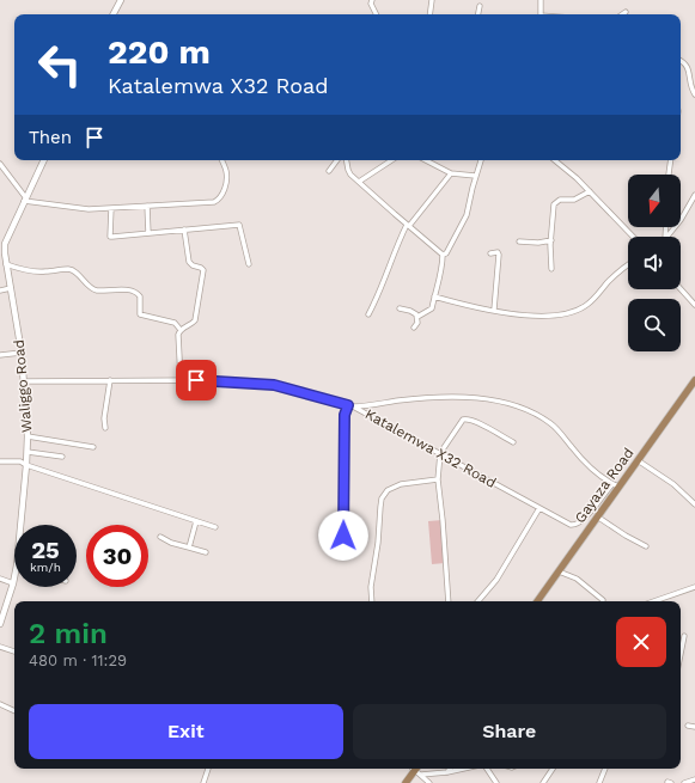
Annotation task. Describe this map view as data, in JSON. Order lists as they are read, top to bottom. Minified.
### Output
{"streets":{"main road":["Gayaza Road"],"street":["Waliggo Road","Katalemwa X32 Road"]},"crossings":[["Waliggo Road","Katalemwa X32 Road"]],"north":"bottom","page":{"turn":["220 m","Katalemwa X32 Road"],"then":"Then","speed":"25 km/h","limit":"30","heading":["2 min","480 m · 11:29"],"buttons":["Exit","Share"]}}
